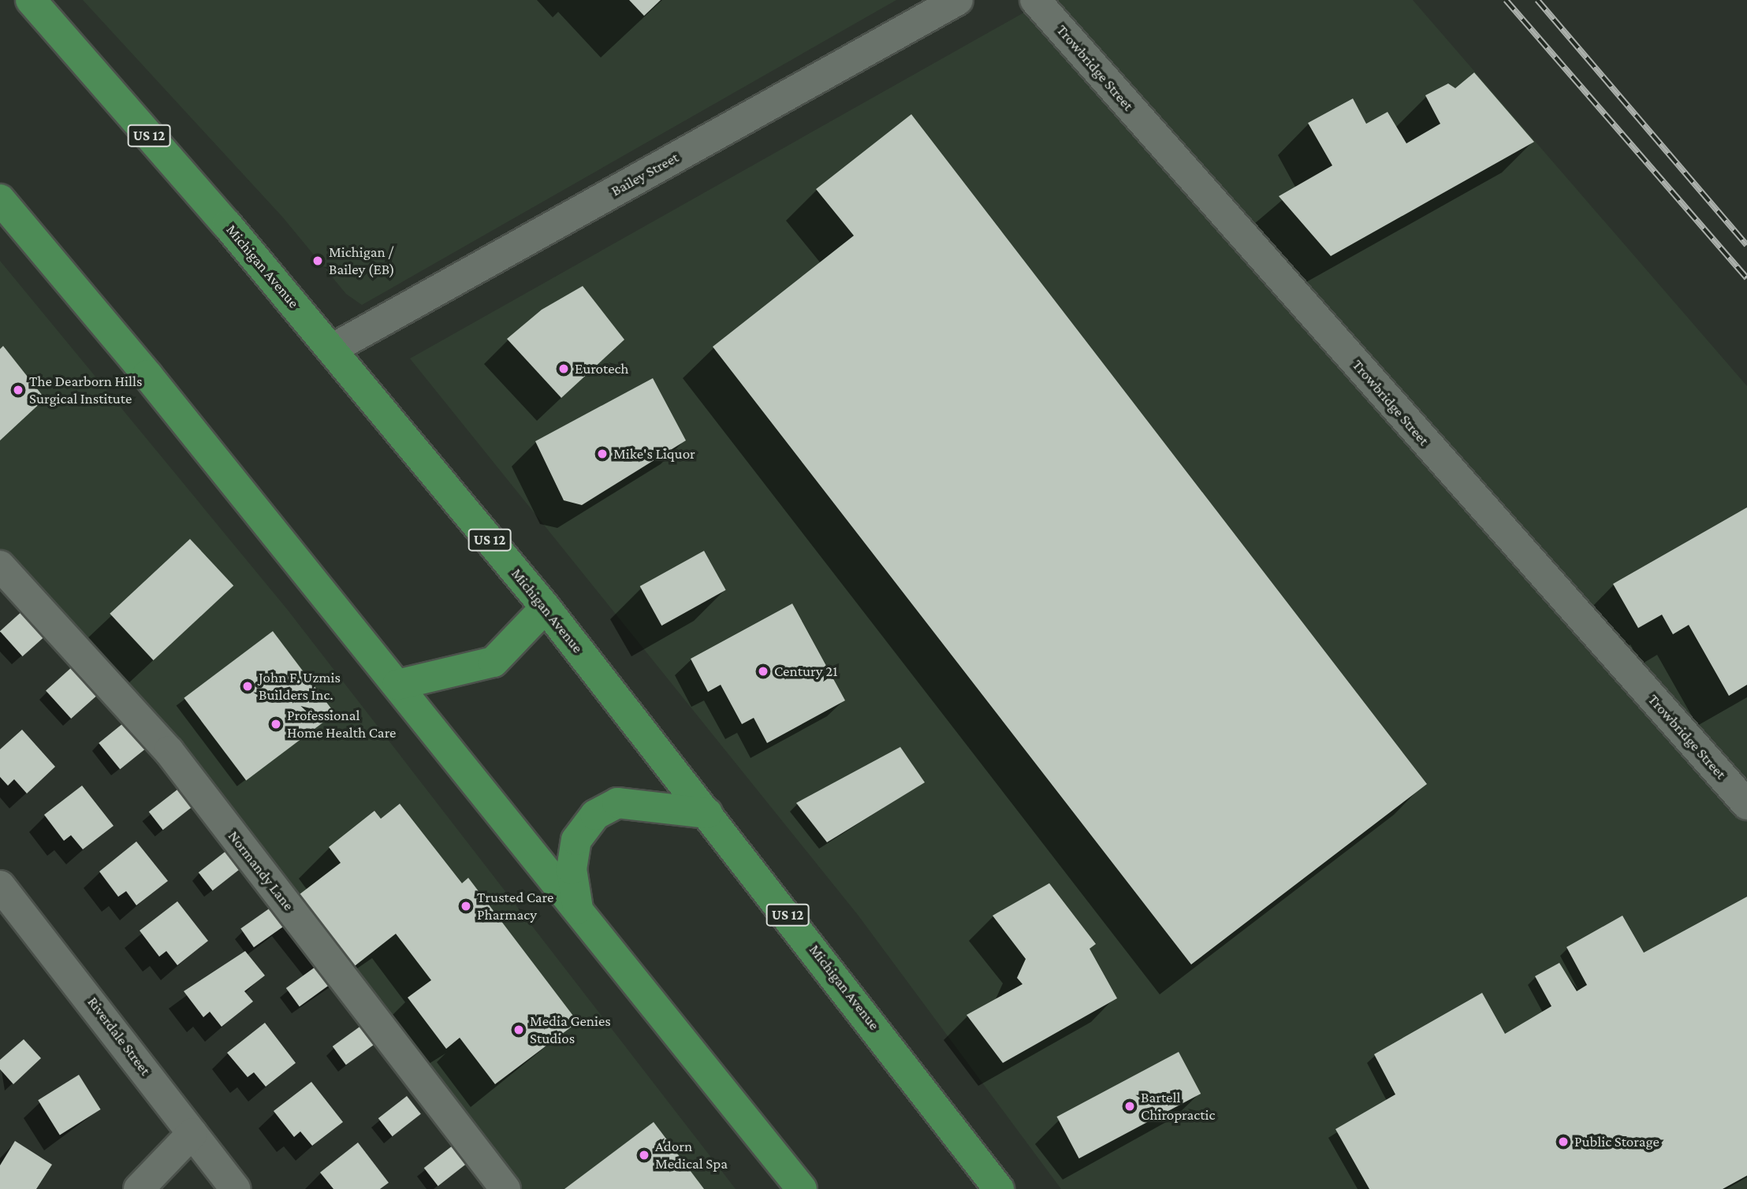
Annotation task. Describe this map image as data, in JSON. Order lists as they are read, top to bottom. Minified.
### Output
{"streets":{"main road":["US 12","Michigan Avenue"],"street":["Trowbridge Street","Bailey Street","Normandy Lane","Riverdale Street"]},"crossings":[["Bailey Street","Michigan Avenue"]],"places":["Michigan / Bailey (EB)","Eurotech","The Dearborn Hills Surgical Institute","Mike's Liquor","Century 21","John F. Uzmis Builders Inc.","Professional Home Health Care","Trusted Care Pharmacy","Media Genies Studios","Bartell Chiropractic","Public Storage","Adorn Medical Spa"]}
